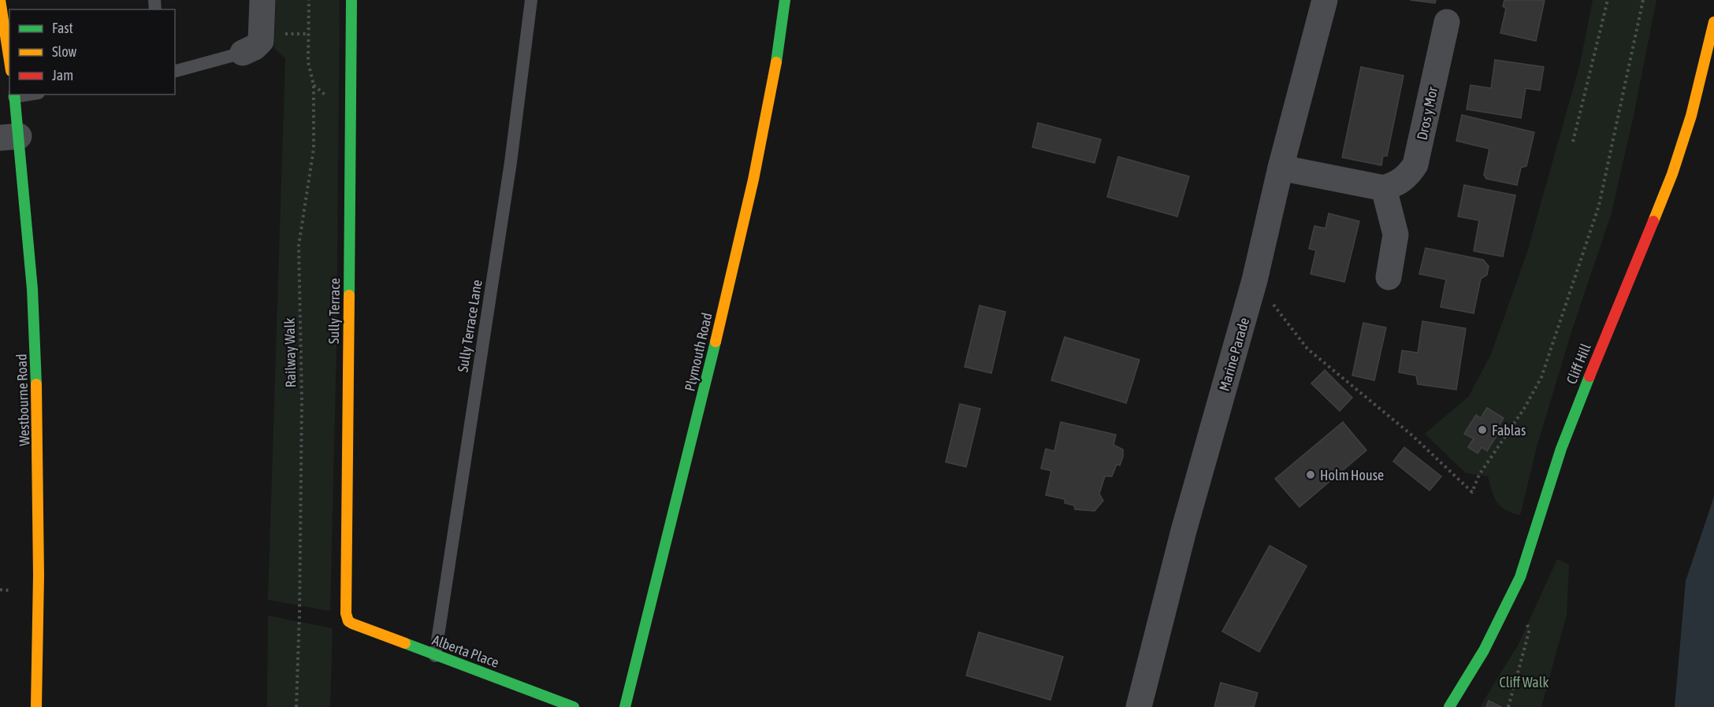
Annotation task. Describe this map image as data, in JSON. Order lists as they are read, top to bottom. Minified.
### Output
{"streets":{"street":["Dros y Mor","Sully Terrace","Plymouth Road","Marine Parade","Cliff Hill","Westbourne Road","Alberta Place"],"lane":["Sully Terrace Lane"],"path":["Railway Walk"]},"crossings":[["Sully Terrace","Alberta Place"],["Sully Terrace Lane","Alberta Place"]],"parks":["Cliff Walk"],"places":["Fablas","Holm House"],"legend":["Fast","Slow","Jam"]}
